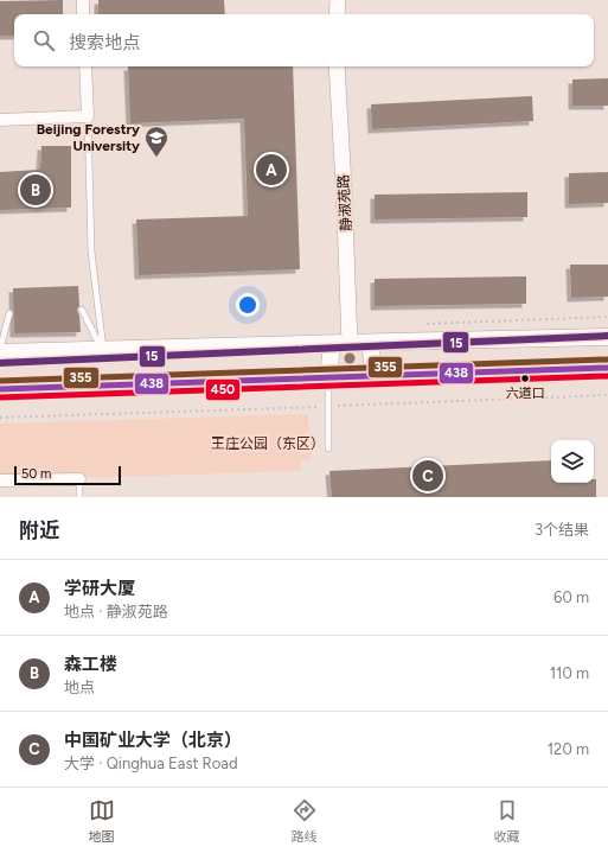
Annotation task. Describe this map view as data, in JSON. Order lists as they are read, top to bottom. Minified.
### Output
{"streets":{"street":["静淑苑路"]},"parks":["王庄公园（东区）"],"places":{"school or university":["Beijing Forestry University"],"other":["六道口"]},"lines":["transit line 15","transit line 355","transit line 438","transit line 450"],"scale_bar":"50 m","page":{"search":"搜索地点","pins":["A","B","C"],"scale":"50 m","heading":["附近","3个结果"],"list":[{"mark":"A","name":"学研大厦","note":"地点 · 静淑苑路","value":"60 m"},{"mark":"B","name":"森工楼","note":"地点","value":"110 m"},{"mark":"C","name":"中国矿业大学（北京）","note":"大学 · Qinghua East Road","value":"120 m"}],"nav":["地图","路线","收藏"]}}
